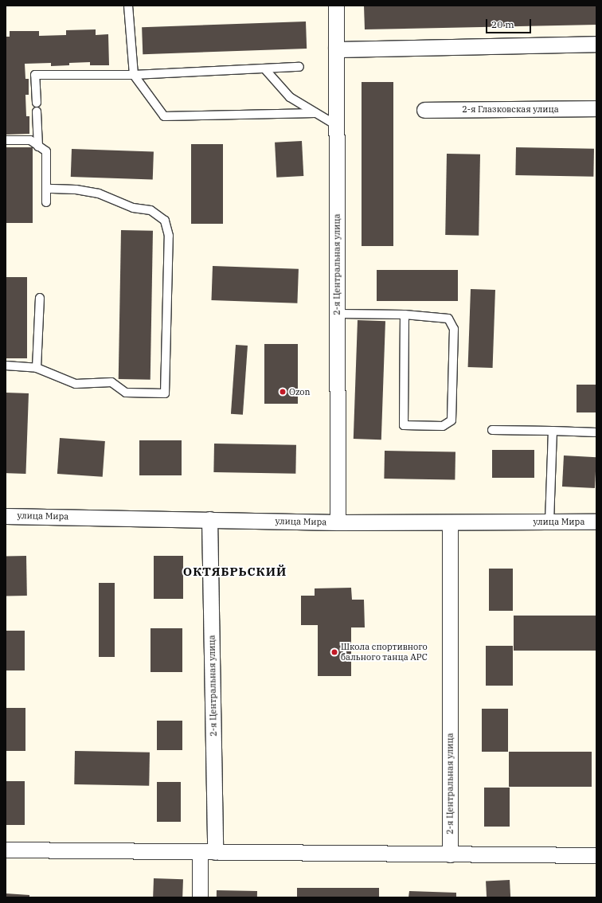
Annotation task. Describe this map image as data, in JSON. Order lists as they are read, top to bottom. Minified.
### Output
{"streets":{"street":["2-я Глазковская улица","2-я Центральная улица","улица Мира"]},"crossings":[["2-я Центральная улица","улица Мира"]],"districts":["ОКТЯБРЬСКИЙ"],"places":["Ozon","Школа спортивного бального танца АРС"],"scale_bar":"20 m"}
